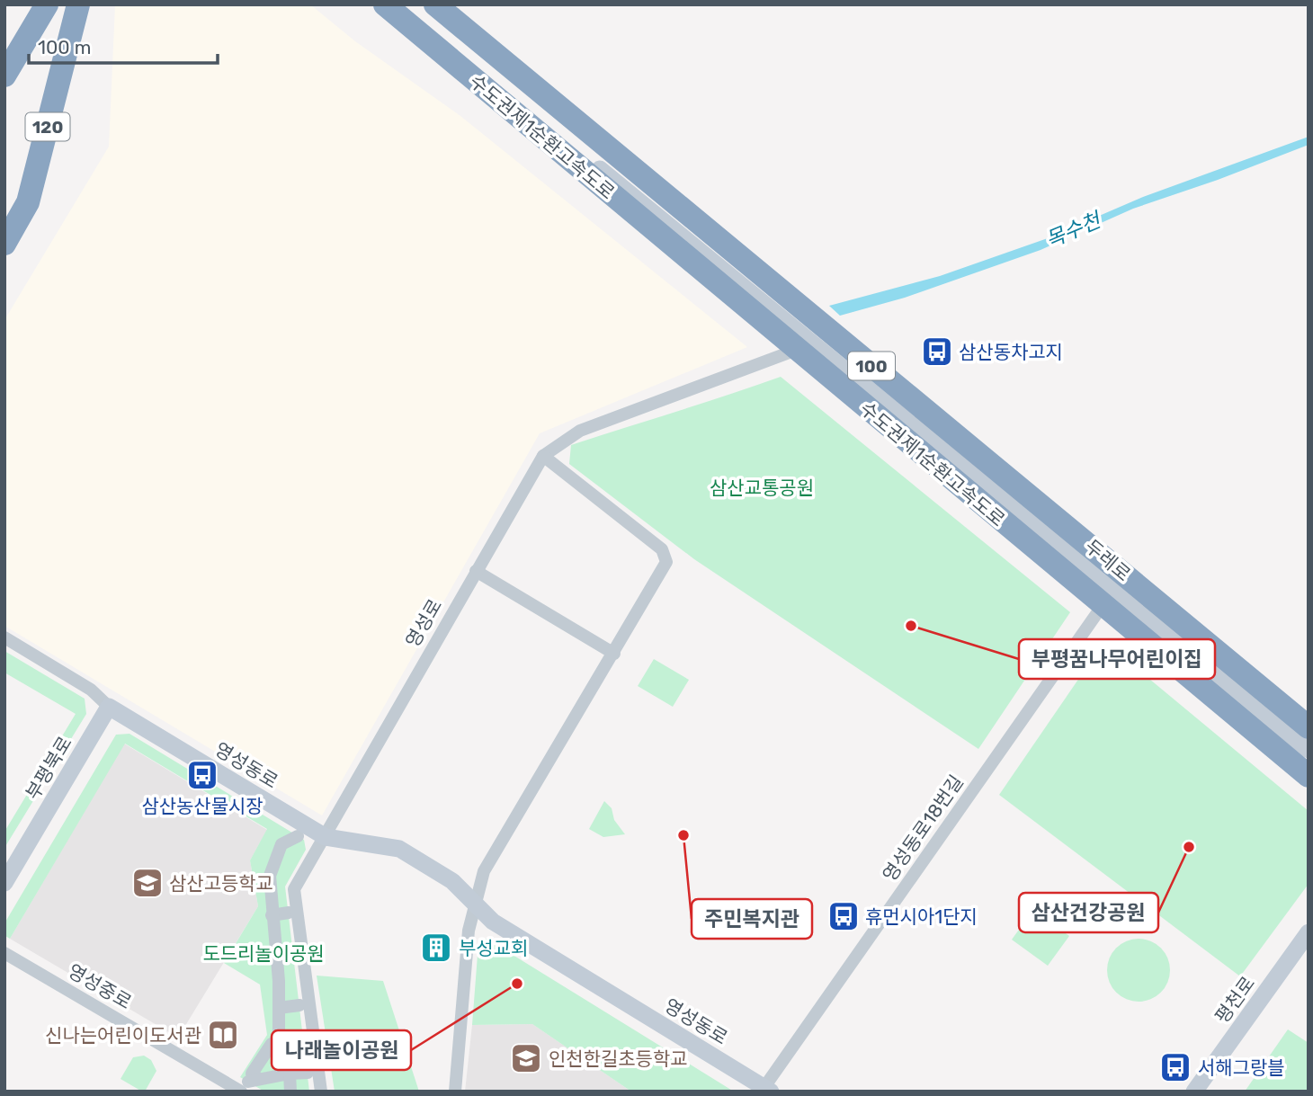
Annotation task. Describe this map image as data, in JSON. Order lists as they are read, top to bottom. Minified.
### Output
{"streets":{"highway":["120","수도권제1순환고속도로","100"],"street":["두레로","영성로","영성동로","부평북로","영성동로18번길","영성중로","평천로"]},"crossings":[["두레로","영성로"],["두레로","영성동로18번길"],["영성로","영성동로"],["영성동로","부평북로"],["영성동로","영성동로18번길"]],"water":["목수천"],"parks":["삼산교통공원","도드리놀이공원"],"places":{"bus stop":["삼산동차고지","삼산농산물시장","휴먼시아1단지","서해그랑블"],"other":["부평꿈나무어린이집","주민복지관","삼산건강공원","나래놀이공원"],"school or university":["삼산고등학교","인천한길초등학교"],"building":["부성교회"],"library":["신나는어린이도서관"]},"scale_bar":"100 m"}
